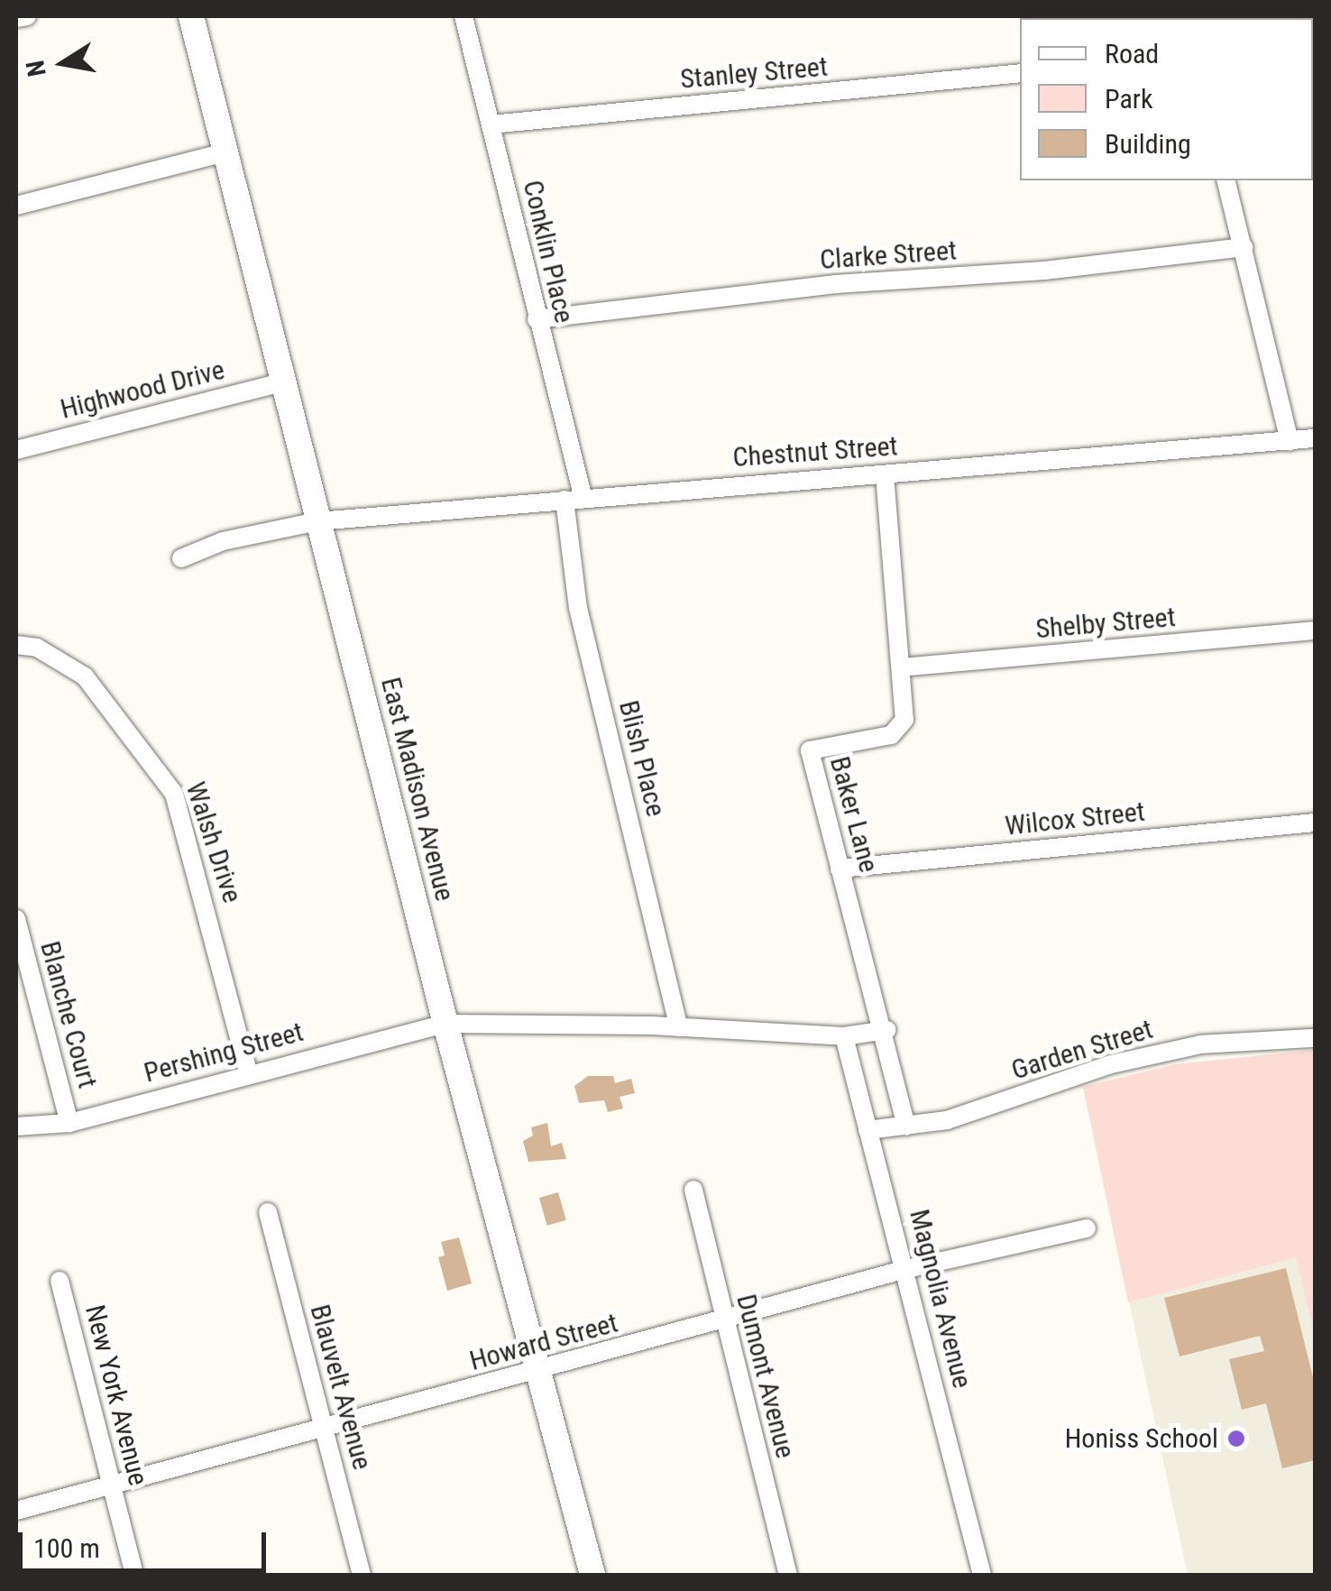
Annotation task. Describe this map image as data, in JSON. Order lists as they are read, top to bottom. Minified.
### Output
{"streets":{"main road":["East Madison Avenue"],"street":["Stanley Street","Conklin Place","Clarke Street","Highwood Drive","Chestnut Street","Shelby Street","Blish Place","Baker Lane","Wilcox Street","Walsh Drive","Blanche Court","Garden Street","Pershing Street","Magnolia Avenue","Howard Street","Dumont Avenue","Blauvelt Avenue","New York Avenue"]},"crossings":[["Stanley Street","Conklin Place"],["Conklin Place","Clarke Street"],["Conklin Place","Chestnut Street"],["Conklin Place","Blish Place"],["Highwood Drive","East Madison Avenue"],["Chestnut Street","Blish Place"],["Chestnut Street","East Madison Avenue"],["Chestnut Street","Baker Lane"],["Shelby Street","Baker Lane"],["East Madison Avenue","Pershing Street"],["East Madison Avenue","Howard Street"],["Baker Lane","Wilcox Street"],["Baker Lane","Garden Street"],["Walsh Drive","Pershing Street"],["Blanche Court","Pershing Street"],["Garden Street","Magnolia Avenue"],["Magnolia Avenue","Howard Street"],["Howard Street","Dumont Avenue"],["Howard Street","Blauvelt Avenue"],["Howard Street","New York Avenue"]],"places":["Honiss School"],"legend":["Road","Park","Building"],"scale_bar":"100 m","north":"left"}
